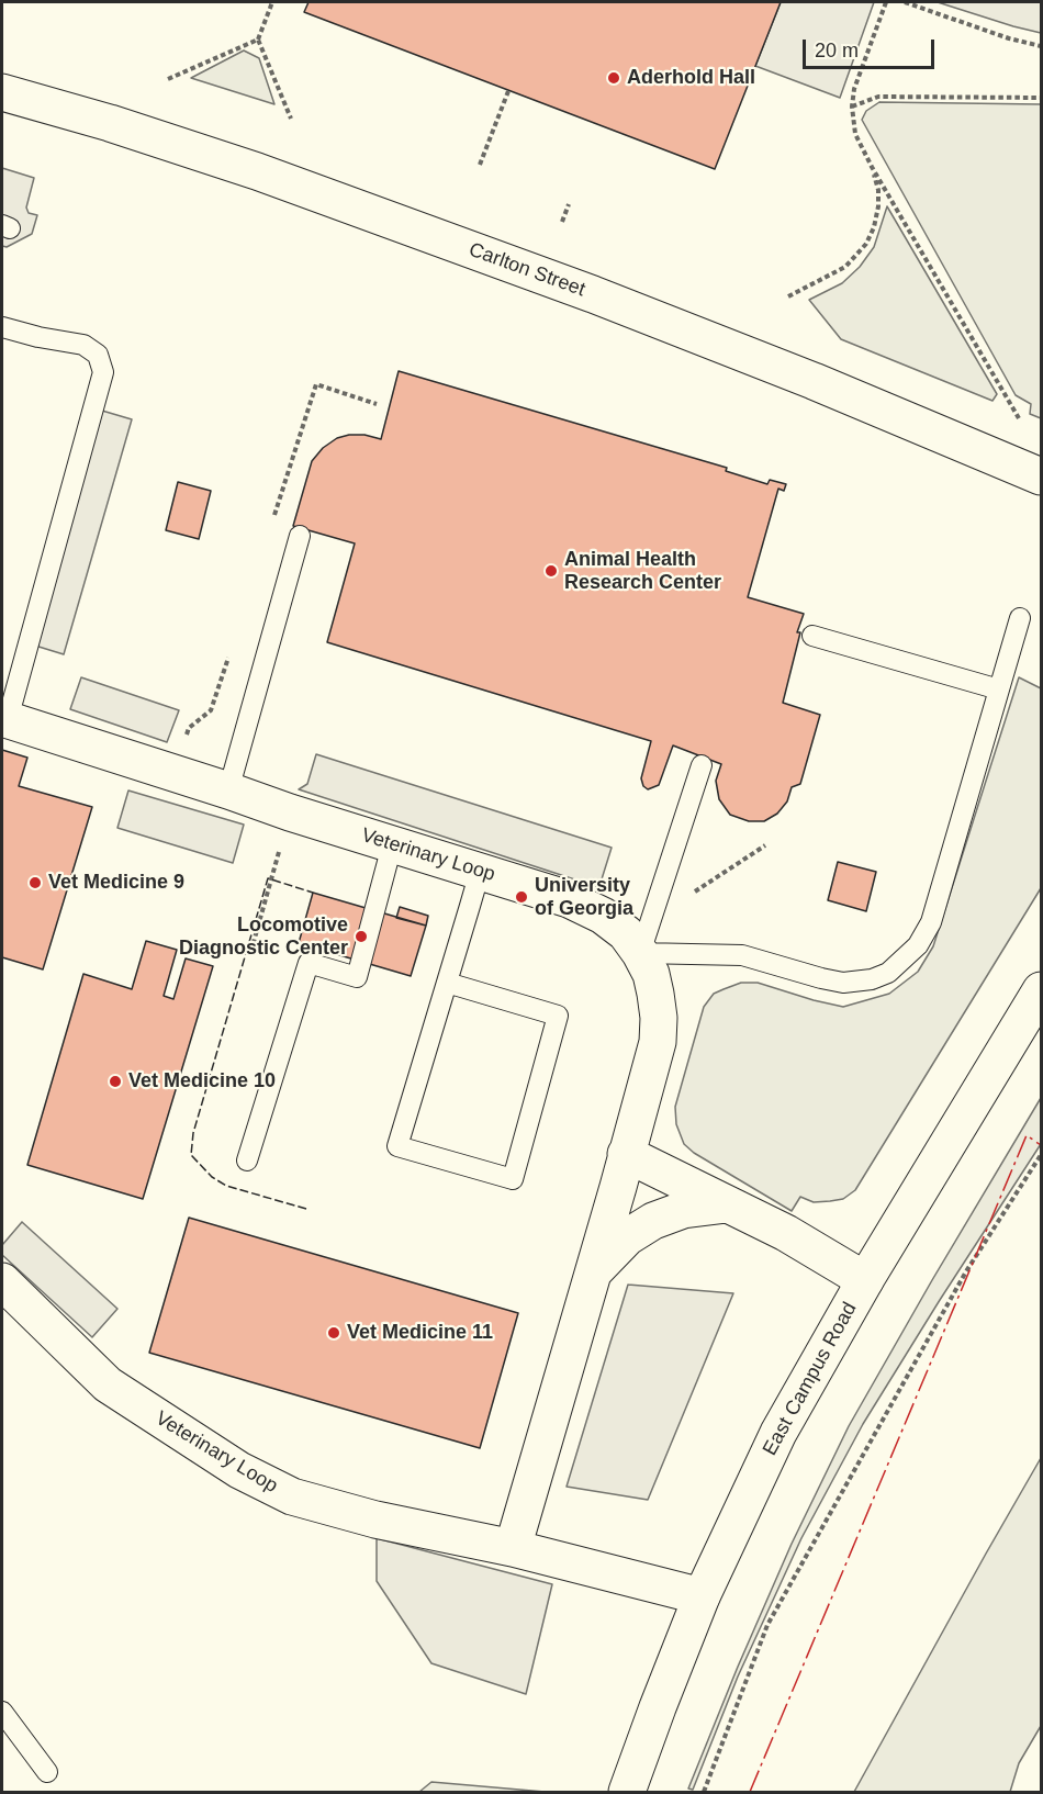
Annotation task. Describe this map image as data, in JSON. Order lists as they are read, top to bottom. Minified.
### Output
{"streets":{"street":["Carlton Street","Veterinary Loop","East Campus Road"]},"crossings":[["Veterinary Loop","East Campus Road"]],"places":["Aderhold Hall","Animal Health Research Center","Vet Medicine 9","University of Georgia","Locomotive Diagnostic Center","Vet Medicine 10","Vet Medicine 11"],"scale_bar":"20 m"}
